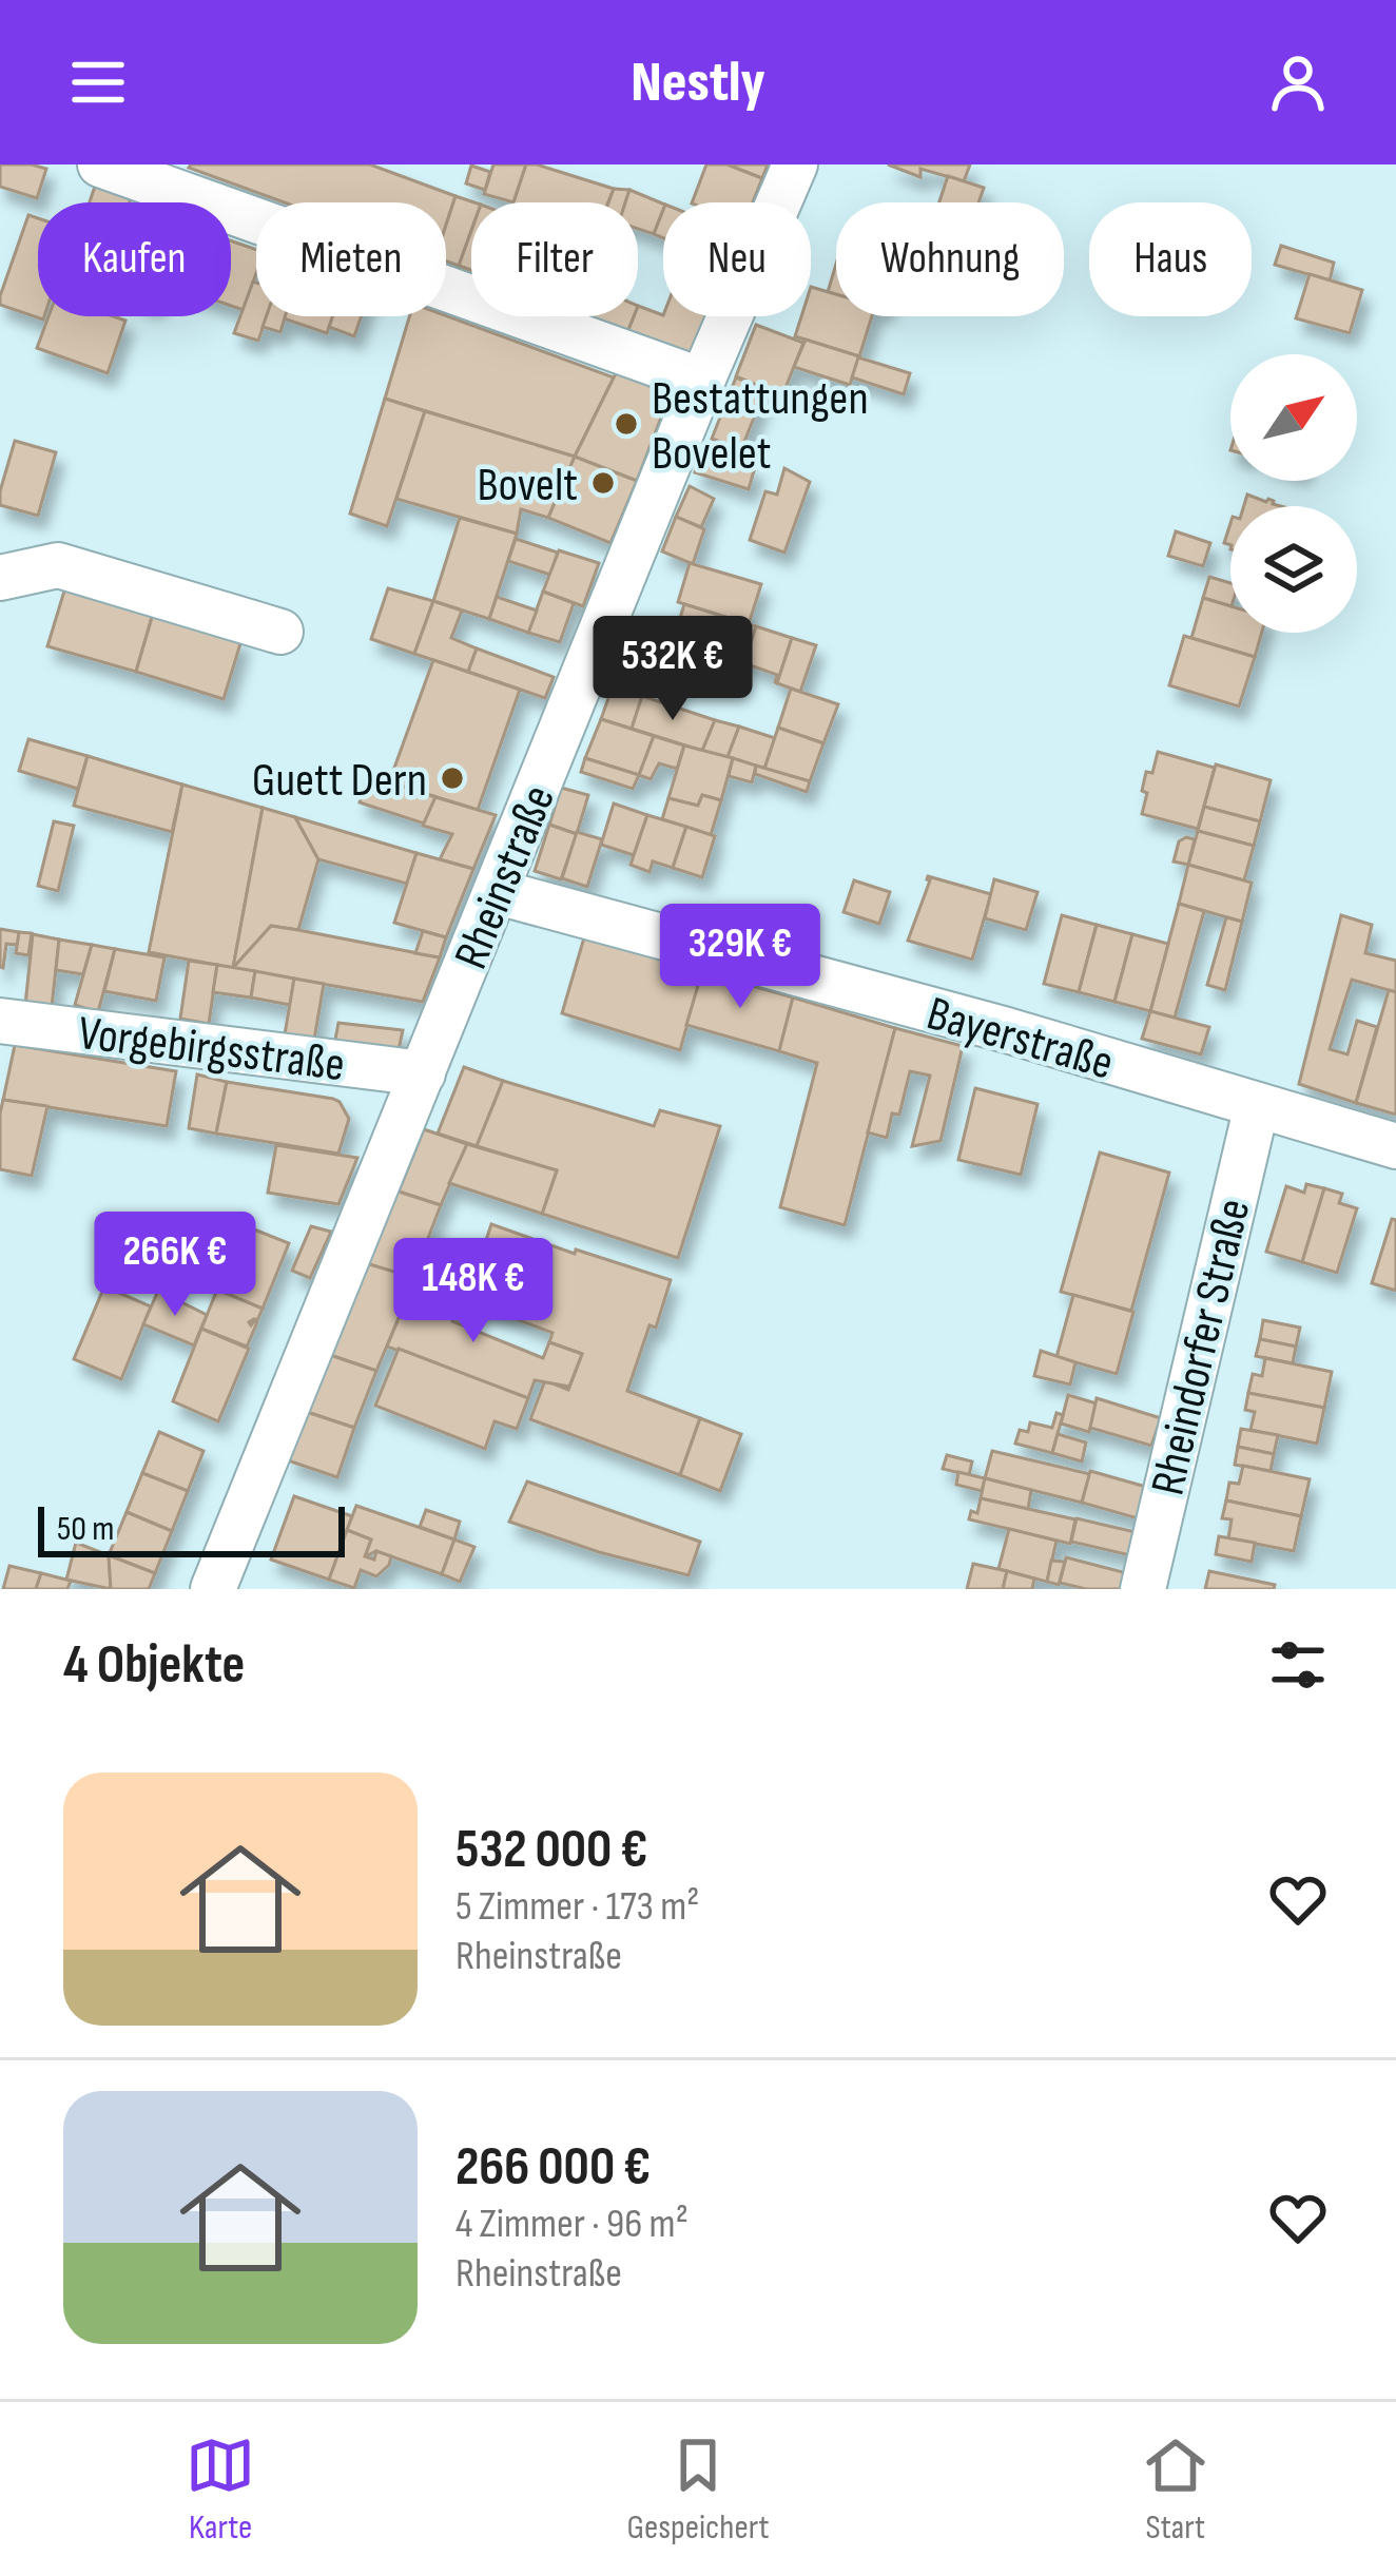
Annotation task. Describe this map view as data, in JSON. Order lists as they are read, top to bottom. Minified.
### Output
{"streets":{"street":["Rheinstraße","Bayerstraße","Vorgebirgsstraße","Rheindorfer Straße"]},"crossings":[["Rheinstraße","Bayerstraße"],["Rheinstraße","Vorgebirgsstraße"],["Bayerstraße","Rheindorfer Straße"]],"places":["Bestattungen Bovelet","Bovelt","Guett Dern"],"scale_bar":"50 m","north":"top right","page":{"header":"Nestly","chip":["Kaufen","Mieten","Filter","Neu","Wohnung","Haus"],"price":["532K €","329K €","266K €","148K €"],"scale":"50 m","heading":"4 Objekte","list":[{"name":"532 000 €","note":"5 Zimmer · 173 m² · Rheinstraße"},{"name":"266 000 €","note":"4 Zimmer · 96 m² · Rheinstraße"}],"tabs":["Karte","Gespeichert","Start"]}}
